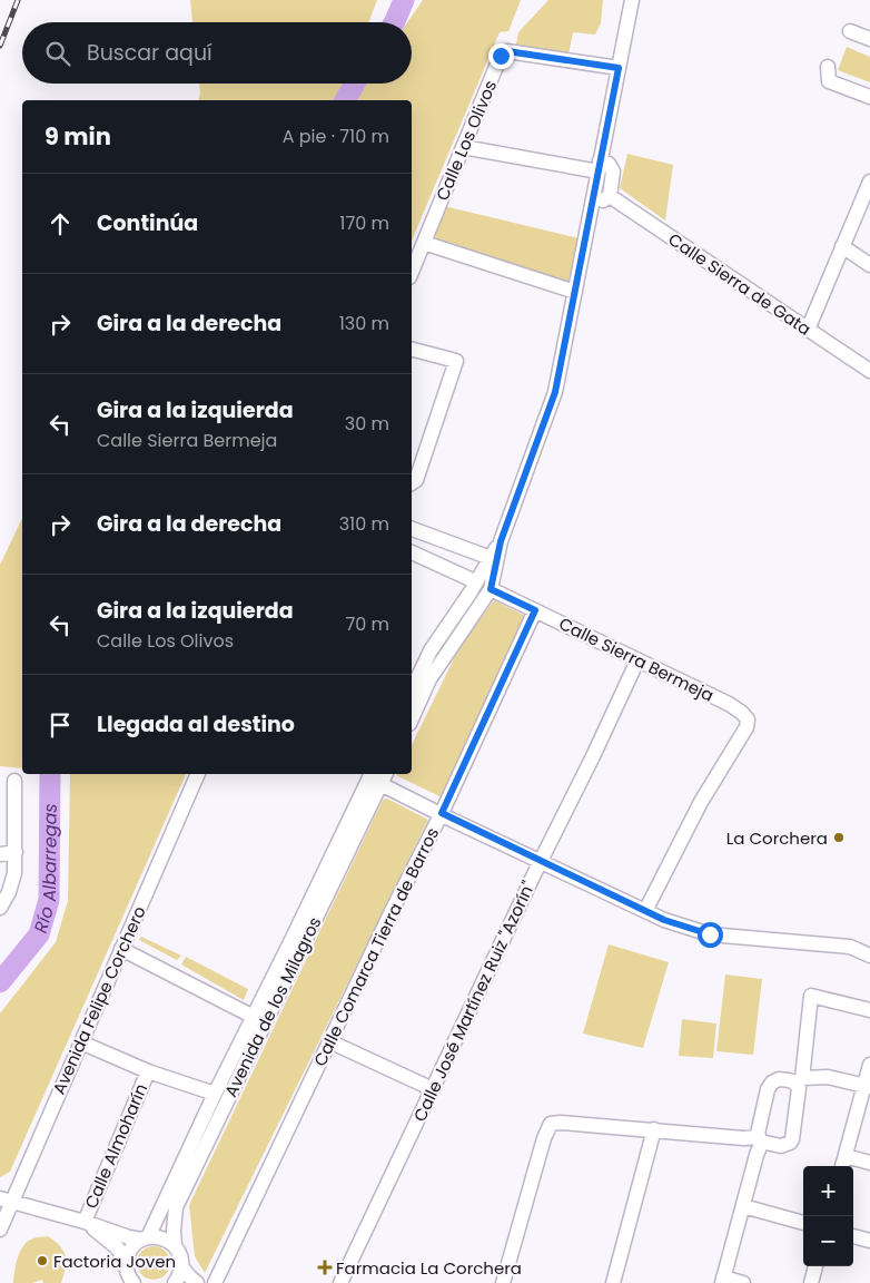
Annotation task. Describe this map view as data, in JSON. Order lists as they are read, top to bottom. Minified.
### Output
{"streets":{"street":["Calle Los Olivos","Calle Sierra de Gata","Calle Sierra Bermeja","Calle Comarca Tierra de Barros","Avenida Felipe Corchero","Calle José Martínez Ruiz \"Azorín\"","Avenida de los Milagros","Calle Almoharín"]},"crossings":[["Calle Sierra Bermeja","Calle Comarca Tierra de Barros"],["Calle Sierra Bermeja","Calle José Martínez Ruiz \"Azorín\""]],"water":["Río Albarregas"],"places":{"other":["La Corchera","Factoria Joven"],"health":["Farmacia La Corchera"]},"page":{"search":"Buscar aquí","heading":["9 min","A pie · 710 m"],"list":[["Continúa","170 m"],["Gira a la derecha","130 m"],["Gira a la izquierda","Calle Sierra Bermeja","30 m"],["Gira a la derecha","310 m"],["Gira a la izquierda","Calle Los Olivos","70 m"],"Llegada al destino"],"map_buttons":["+","−"]}}
